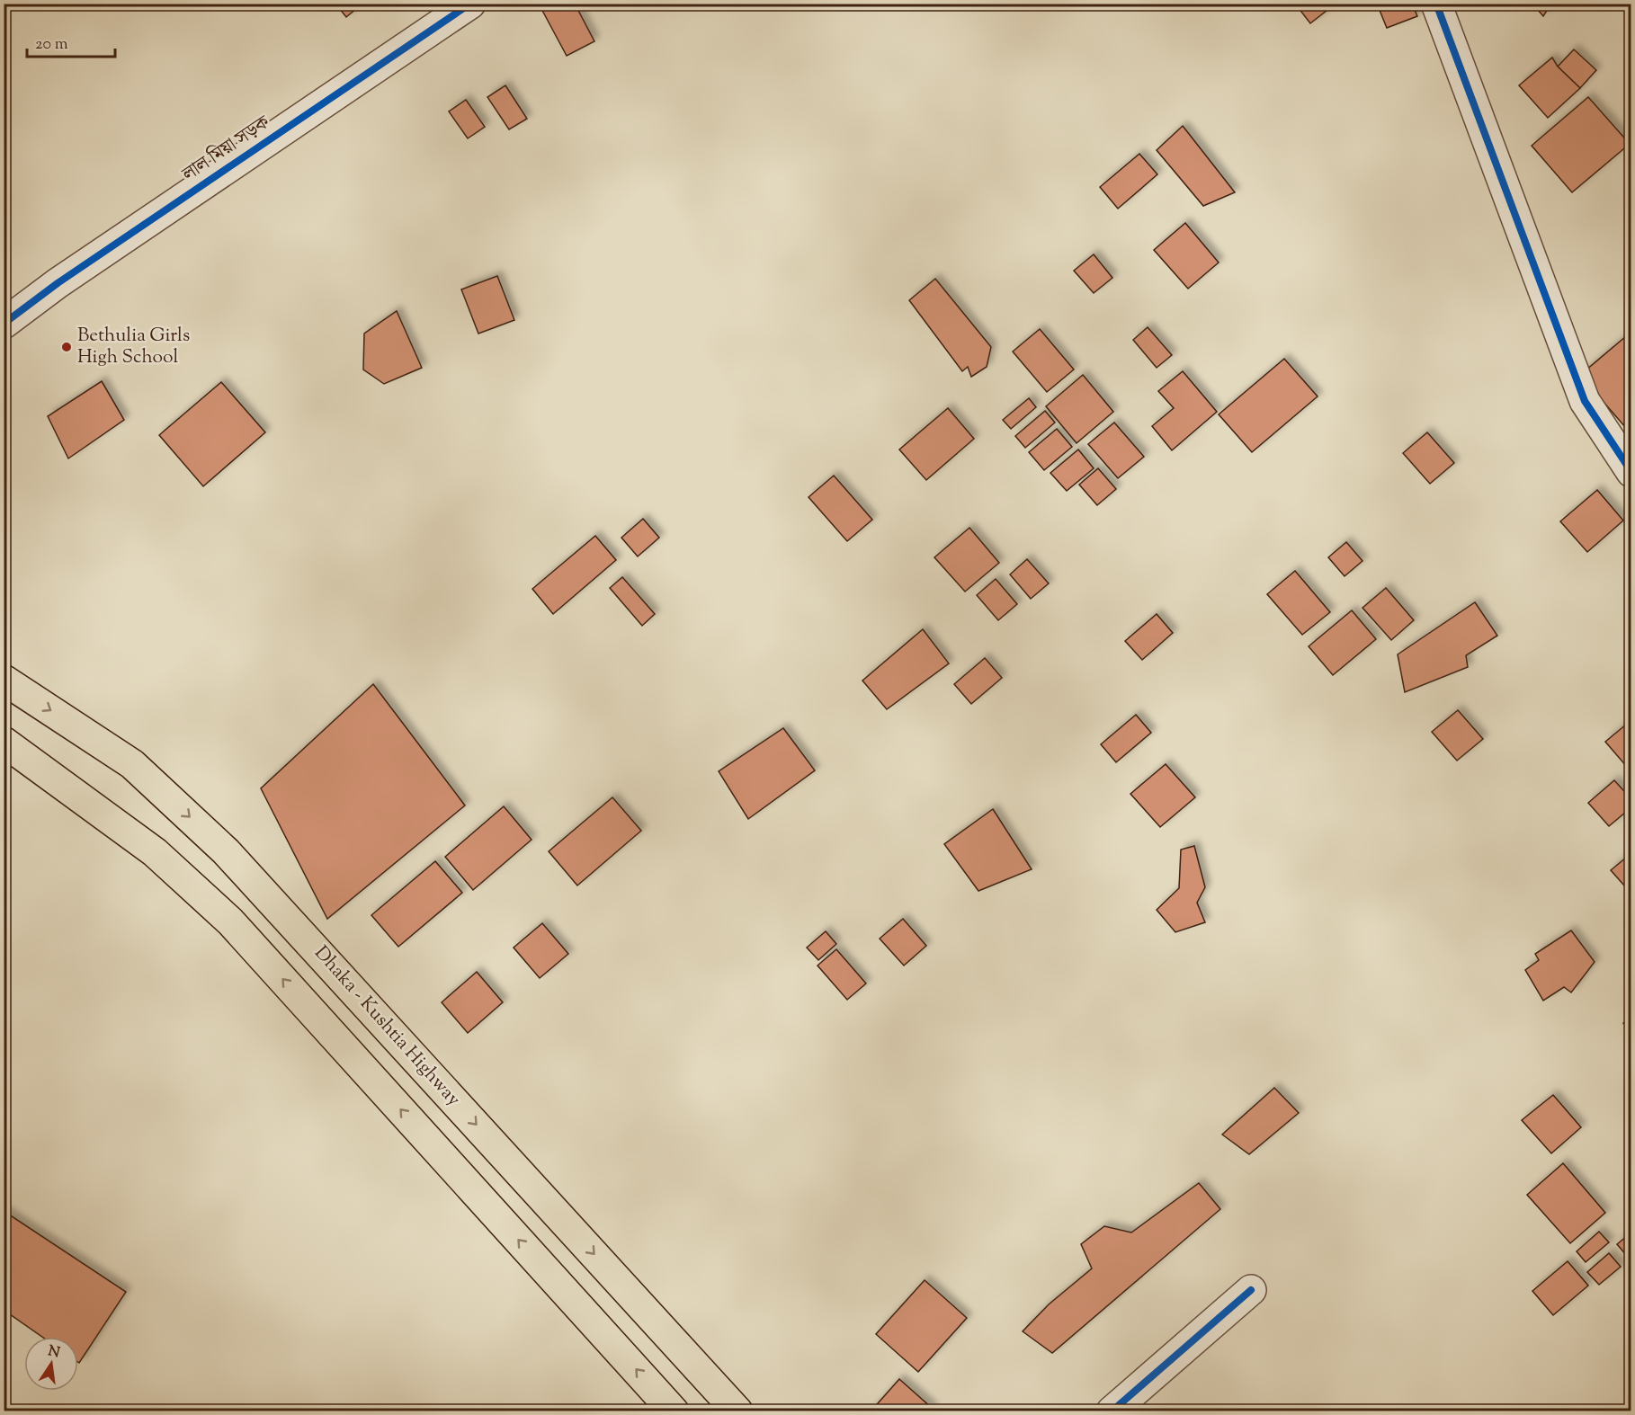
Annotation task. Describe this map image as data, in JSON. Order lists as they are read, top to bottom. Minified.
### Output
{"streets":{"main road":["Dhaka - Kushtia Highway"],"street":["লাল মিয়া সড়ক"]},"places":["Bethulia Girls High School"],"scale_bar":"20 m","north":"top"}
